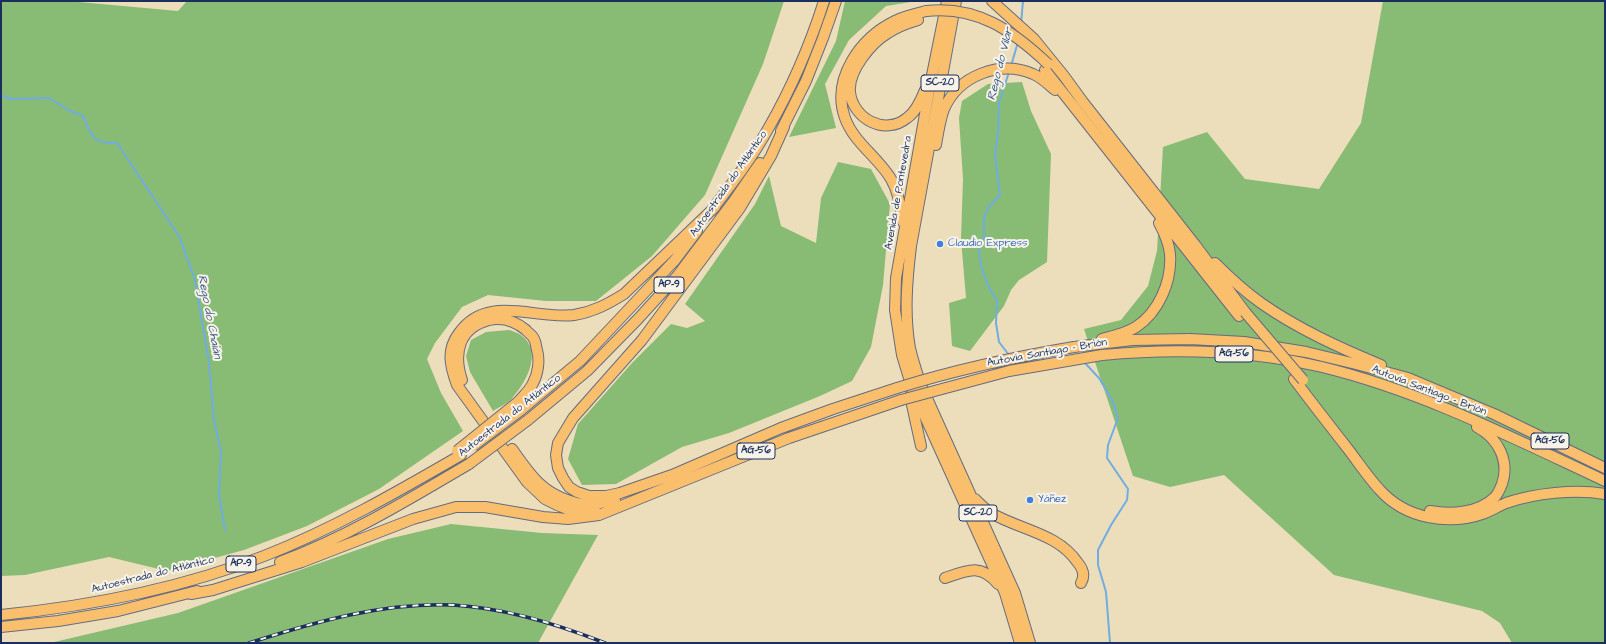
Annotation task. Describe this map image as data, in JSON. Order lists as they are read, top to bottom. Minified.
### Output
{"streets":{"highway":["SC-20","Autoestrada do Atlántico","Avenida de Pontevedra","AP-9","Autovía Santiago - Brión","AG-56"]},"crossings":[["SC-20","Avenida de Pontevedra"],["Autoestrada do Atlántico","Autovía Santiago - Brión"]],"water":["Rego do Vilar","Rego do Chaián"],"places":["Claudio Express","Yáñez"]}
